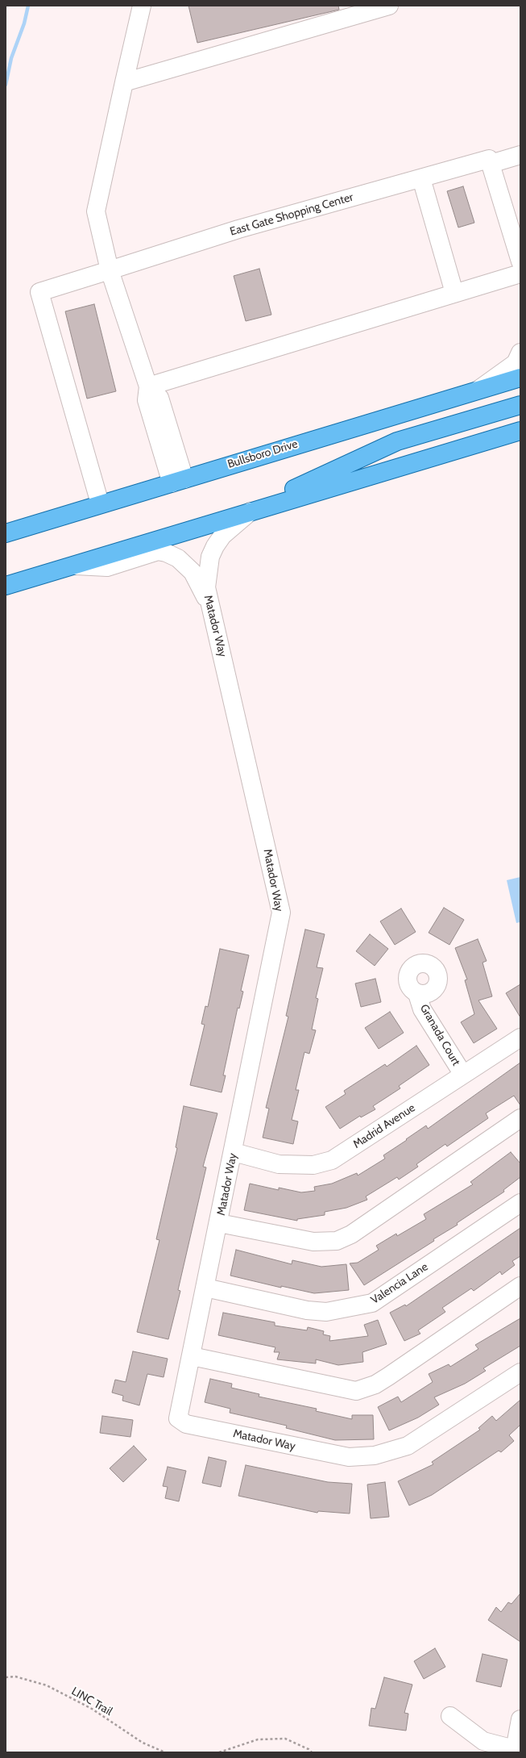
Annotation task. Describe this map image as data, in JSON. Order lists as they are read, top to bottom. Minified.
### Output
{"streets":{"main road":["Bullsboro Drive"],"street":["East Gate Shopping Center","Matador Way","Granada Court","Madrid Avenue","Valencia Lane"],"path":["LINC Trail"]},"crossings":[["East Gate Shopping Center","Bullsboro Drive"],["Matador Way","Madrid Avenue"],["Matador Way","Valencia Lane"],["Granada Court","Madrid Avenue"]]}
